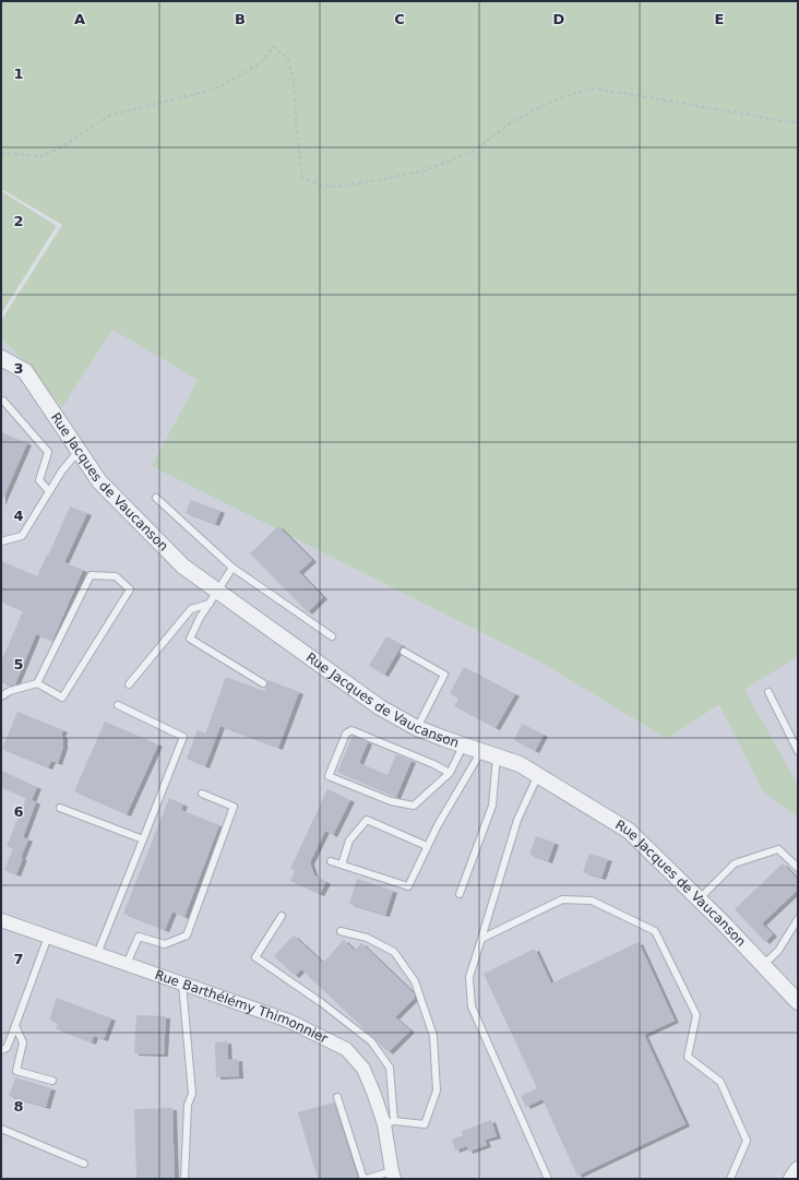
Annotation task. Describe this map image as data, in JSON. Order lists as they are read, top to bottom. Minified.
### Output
{"streets":{"street":["Rue Jacques de Vaucanson","Rue Barthélémy Thimonnier"]},"grid":{"columns":["A","B","C","D","E"],"rows":["1","2","3","4","5","6","7","8"]}}
